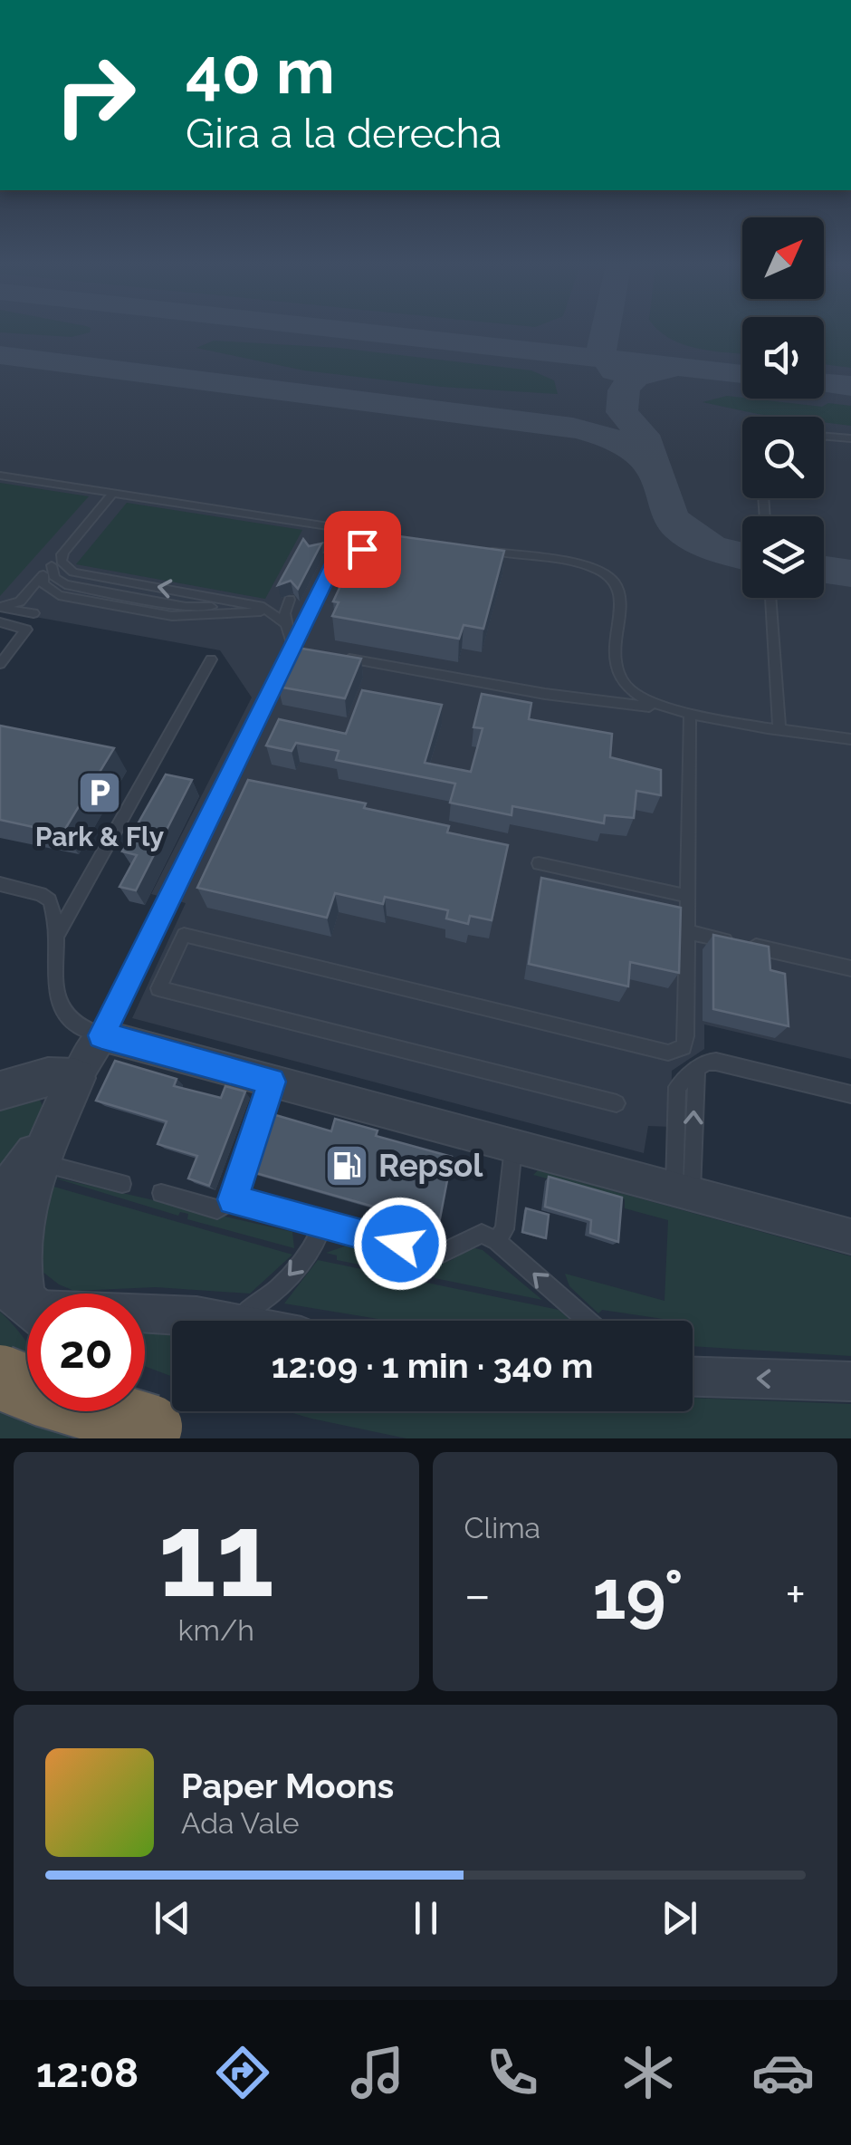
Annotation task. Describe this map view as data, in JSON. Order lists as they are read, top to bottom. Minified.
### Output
{"places":{"parking":["Park & Fly"],"fuel station":["Repsol"]},"north":"top right","page":{"turn":["40 m","Gira a la derecha"],"limit":"20","trip":"12:09 · 1 min · 340 m","tile":[["11","km/h"],"Clima"],"heat":["−","19°","+"],"song":["Paper Moons","Ada Vale"],"tabs":"12:08"}}
